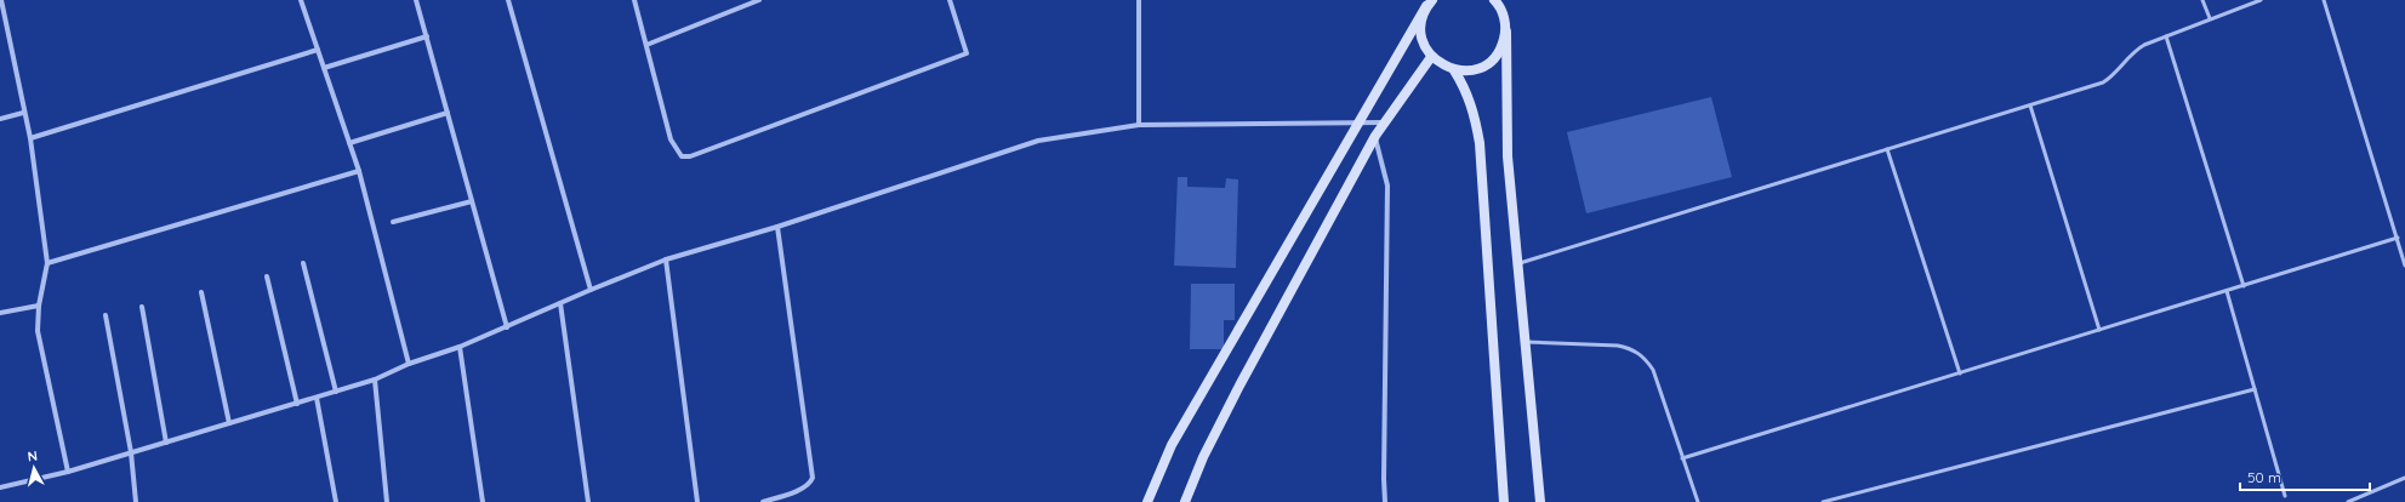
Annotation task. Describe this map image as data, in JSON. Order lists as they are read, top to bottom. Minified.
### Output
{"scale_bar":"50 m","north":"top"}
